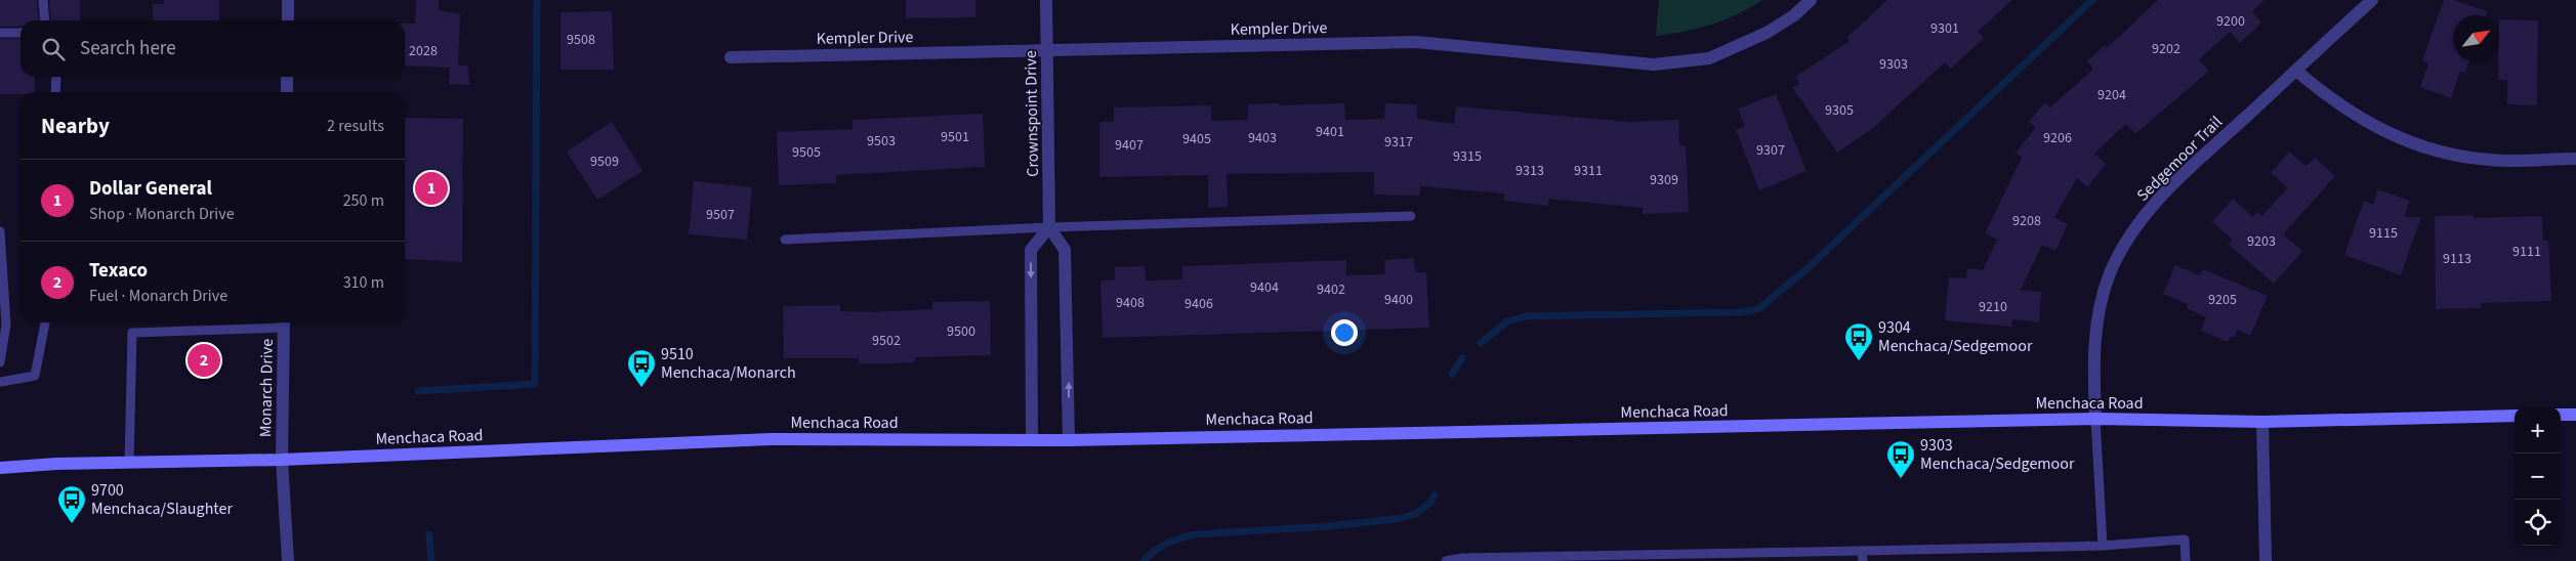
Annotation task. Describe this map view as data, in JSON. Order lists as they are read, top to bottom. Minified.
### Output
{"streets":{"main road":["Menchaca Road"],"street":["Kempler Drive","Crownspoint Drive","Sedgemoor Trail","Monarch Drive"]},"crossings":[["Kempler Drive","Crownspoint Drive"],["Sedgemoor Trail","Menchaca Road"],["Monarch Drive","Menchaca Road"]],"places":{"bus stop":["9304 Menchaca/Sedgemoor","9510 Menchaca/Monarch","9303 Menchaca/Sedgemoor","9700 Menchaca/Slaughter"]},"house_numbers":["9200","9301","9508","9202","2028","9303","9204","9305","9401","9501","9403","9206","9405","9503","9317","9407","9307","9505","9315","9509","9313","9311","9309","9507","9208","9115","9203","9111","9113","9404","9402","9400","9205","9408","9406","9210","9500","9502"],"north":"top right","page":{"search":"Search here","heading":["Nearby","2 results"],"list":[{"mark":"1","name":"Dollar General","note":"Shop · Monarch Drive","value":"250 m"},{"mark":"2","name":"Texaco","note":"Fuel · Monarch Drive","value":"310 m"}],"pins":["1","2"],"map_buttons":["+","−"]}}
